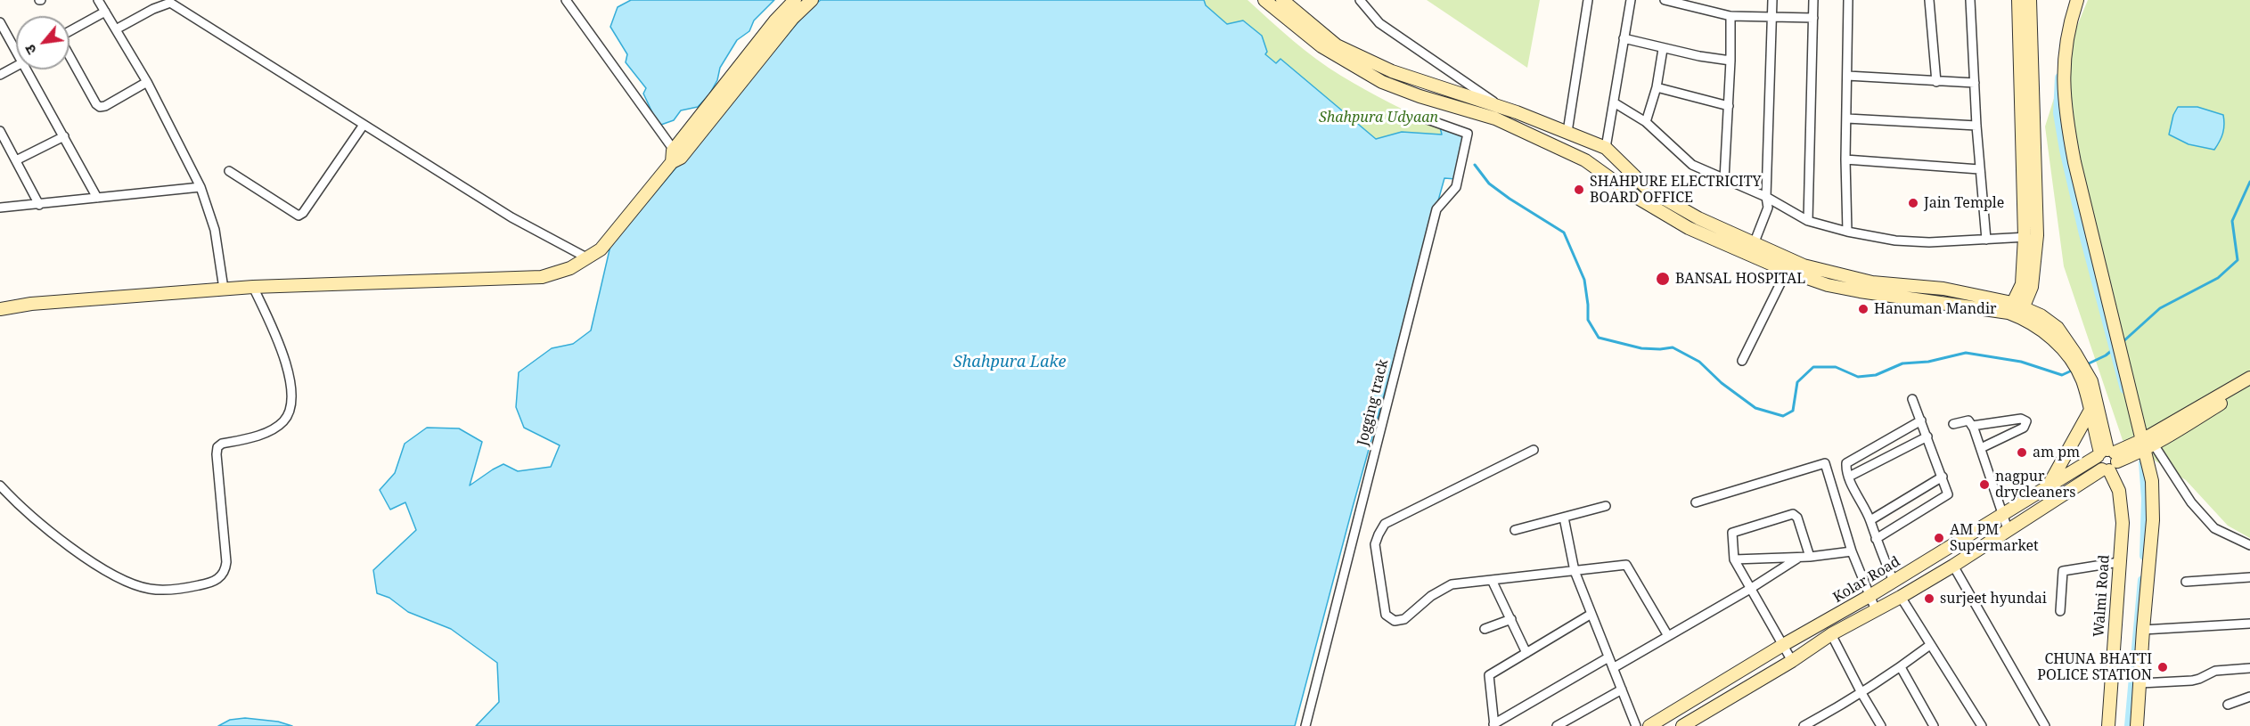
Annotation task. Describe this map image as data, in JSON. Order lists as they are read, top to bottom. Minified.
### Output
{"streets":{"street":["Jogging track","Kolar Road","Walmi Road"]},"crossings":[["Kolar Road","Walmi Road"]],"water":["Shahpura Lake"],"parks":["Shahpura Udyaan"],"places":["SHAHPURE ELECTRICITY BOARD OFFICE","Jain Temple","BANSAL HOSPITAL","Hanuman Mandir","am pm","nagpur drycleaners","AM PM Supermarket","surjeet hyundai","CHUNA BHATTI POLICE STATION"],"north":"bottom left"}
